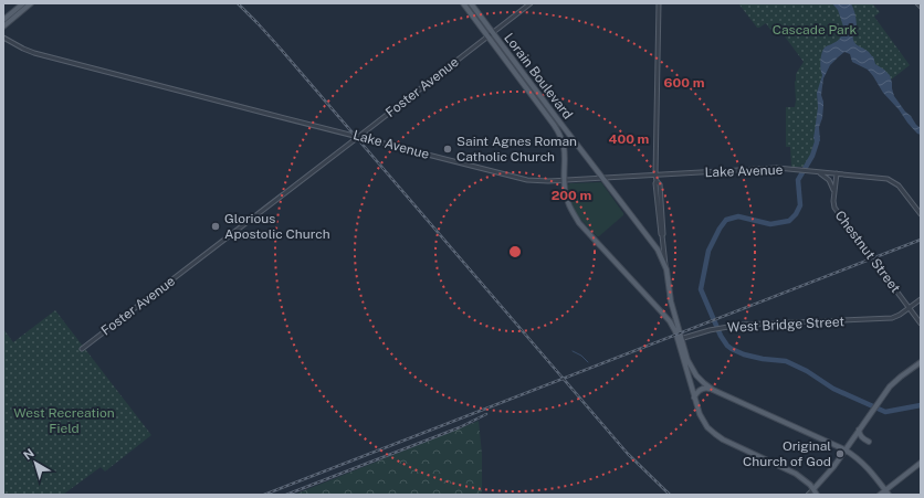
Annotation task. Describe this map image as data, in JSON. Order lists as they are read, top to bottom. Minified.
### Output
{"streets":{"main road":["Lorain Boulevard"],"street":["Foster Avenue","Lake Avenue","Chestnut Street","West Bridge Street"]},"crossings":[["Lorain Boulevard","Foster Avenue"],["Lorain Boulevard","Lake Avenue"],["Lorain Boulevard","West Bridge Street"],["Foster Avenue","Lake Avenue"],["Lake Avenue","Chestnut Street"],["Chestnut Street","West Bridge Street"]],"parks":["Cascade Park","West Recreation Field"],"places":["Saint Agnes Roman Catholic Church","Glorious Apostolic Church","Original Church of God"],"north":"top left","rings":["600 m","400 m","200 m"]}
